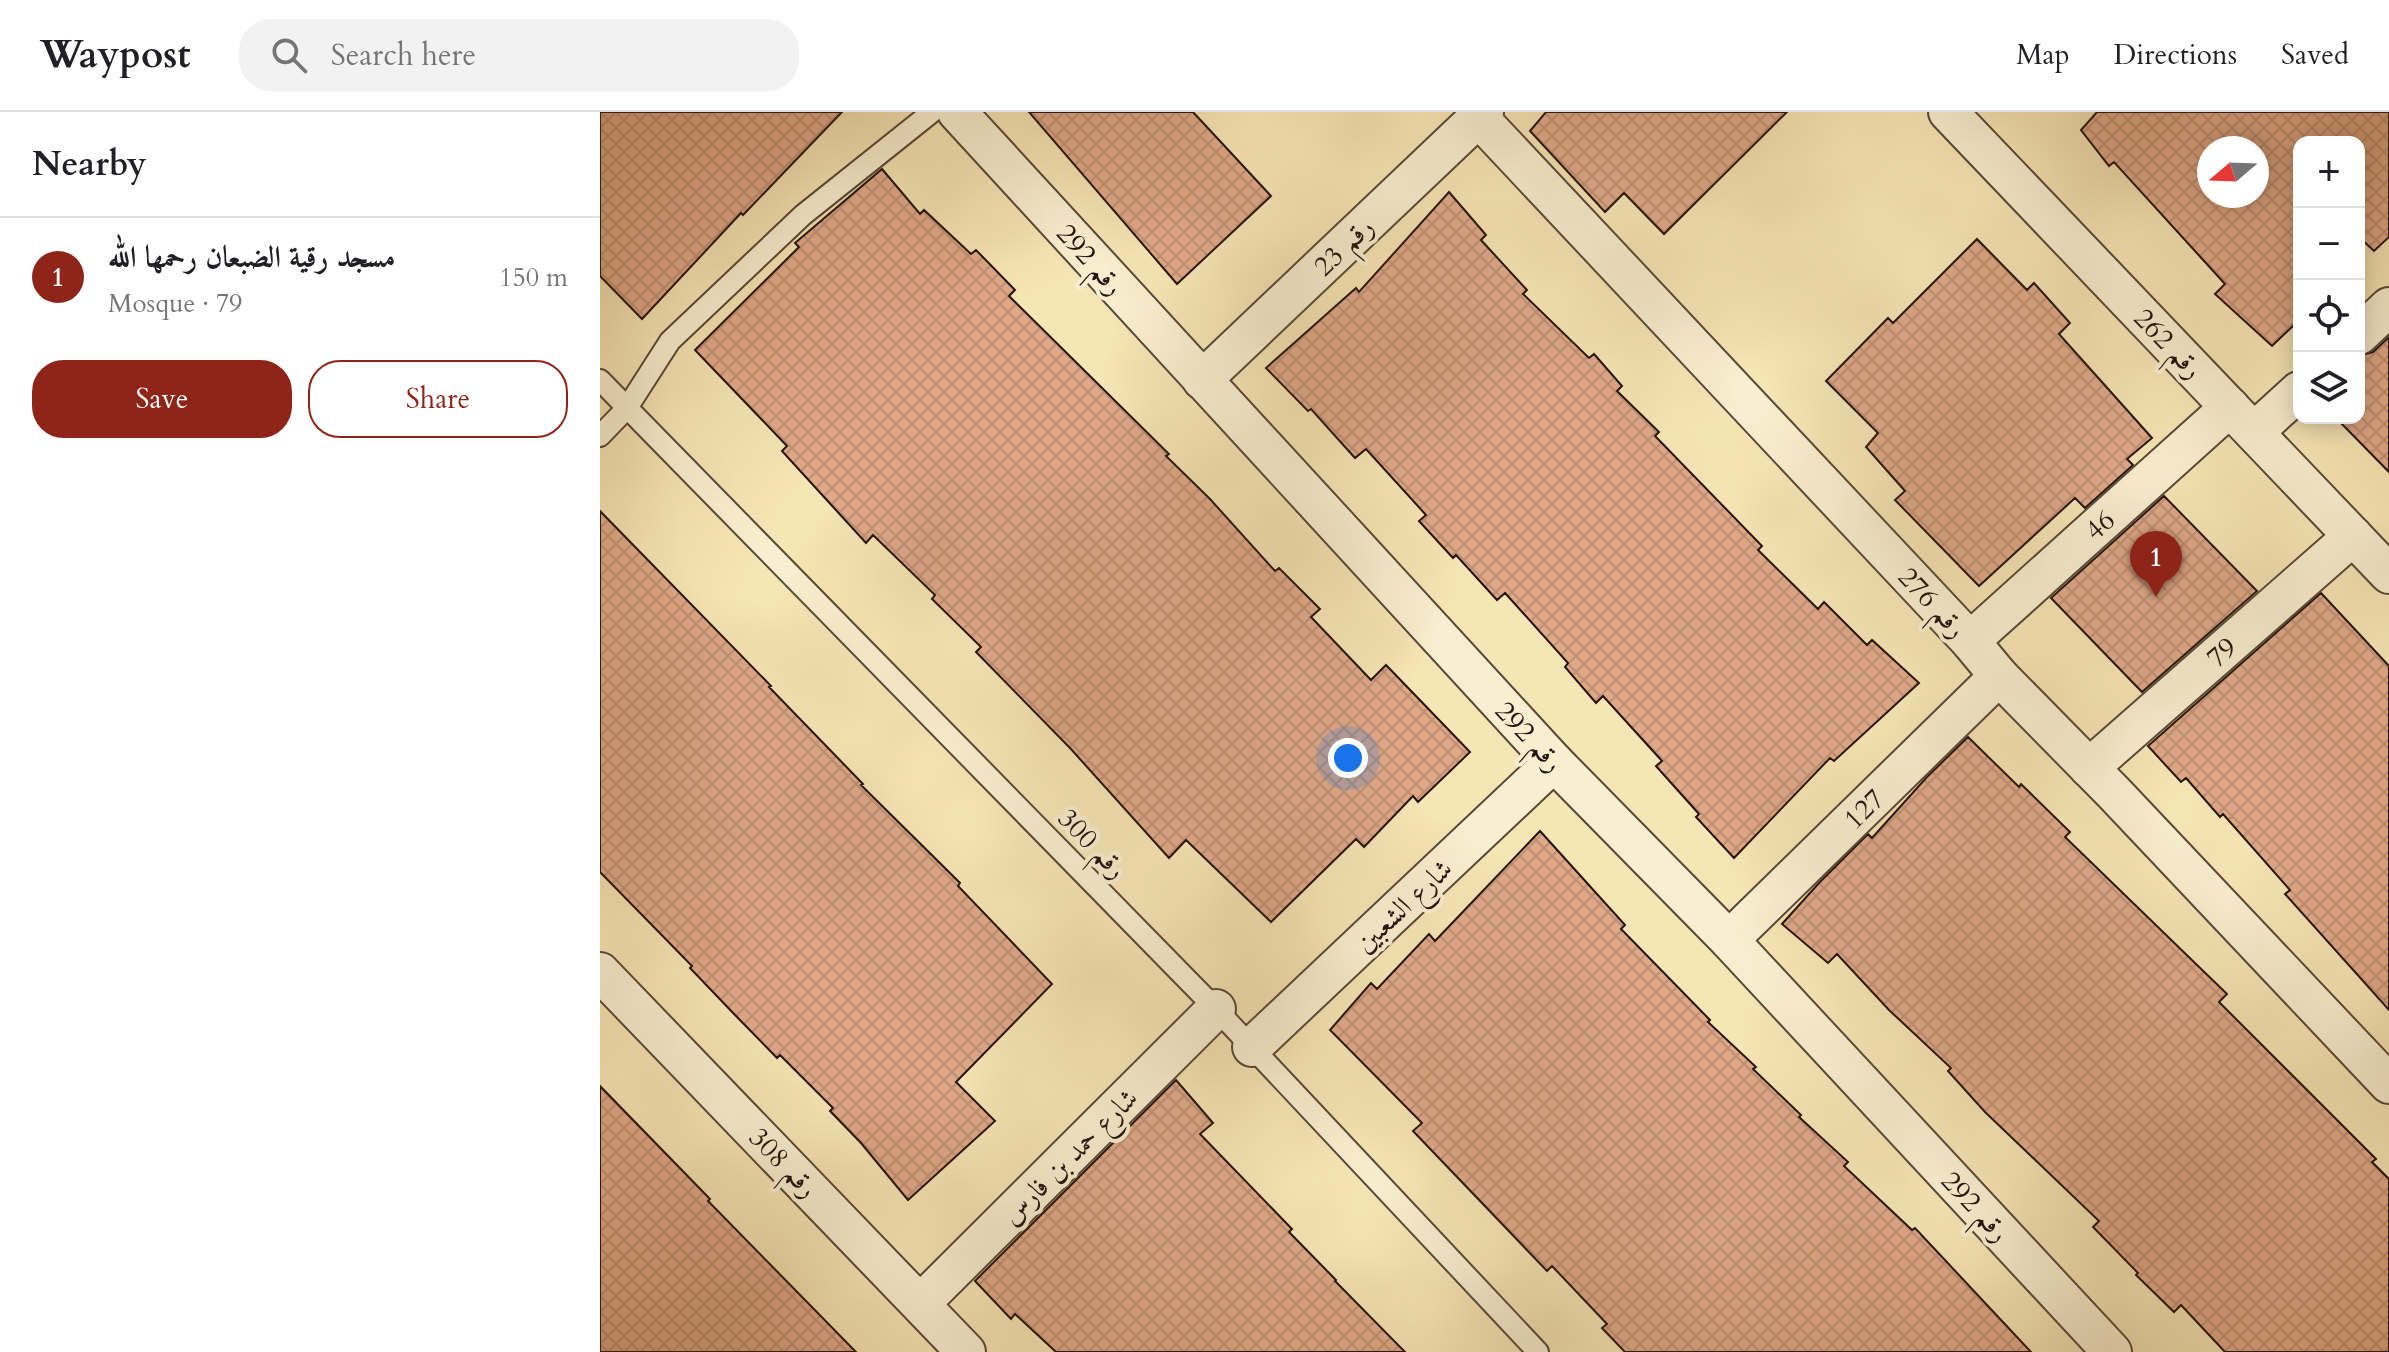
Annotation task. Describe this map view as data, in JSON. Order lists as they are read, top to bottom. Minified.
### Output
{"streets":{"street":["رقم 23","رقم 292","رقم 262","46","رقم 276","79","127","شارع الشعبين","شارع حمد بن فارس","رقم 308"],"lane":["رقم 300"]},"crossings":[["رقم 23","رقم 292"],["رقم 23","رقم 276"],["رقم 292","127"],["رقم 292","شارع الشعبين"],["رقم 262","46"],["رقم 262","79"],["46","رقم 276"],["رقم 276","79"],["رقم 276","127"],["رقم 300","شارع الشعبين"],["رقم 300","شارع حمد بن فارس"],["شارع حمد بن فارس","رقم 308"]],"north":"left","page":{"header":"Waypost","search":"Search here","nav":["Map","Directions","Saved"],"heading":"Nearby","map_buttons":["+","−"],"list":[{"mark":"1","name":"مسجد رقية الضبعان رحمها الله","note":"Mosque · 79","value":"150 m"}],"buttons":["Save","Share"],"pins":"1"}}
